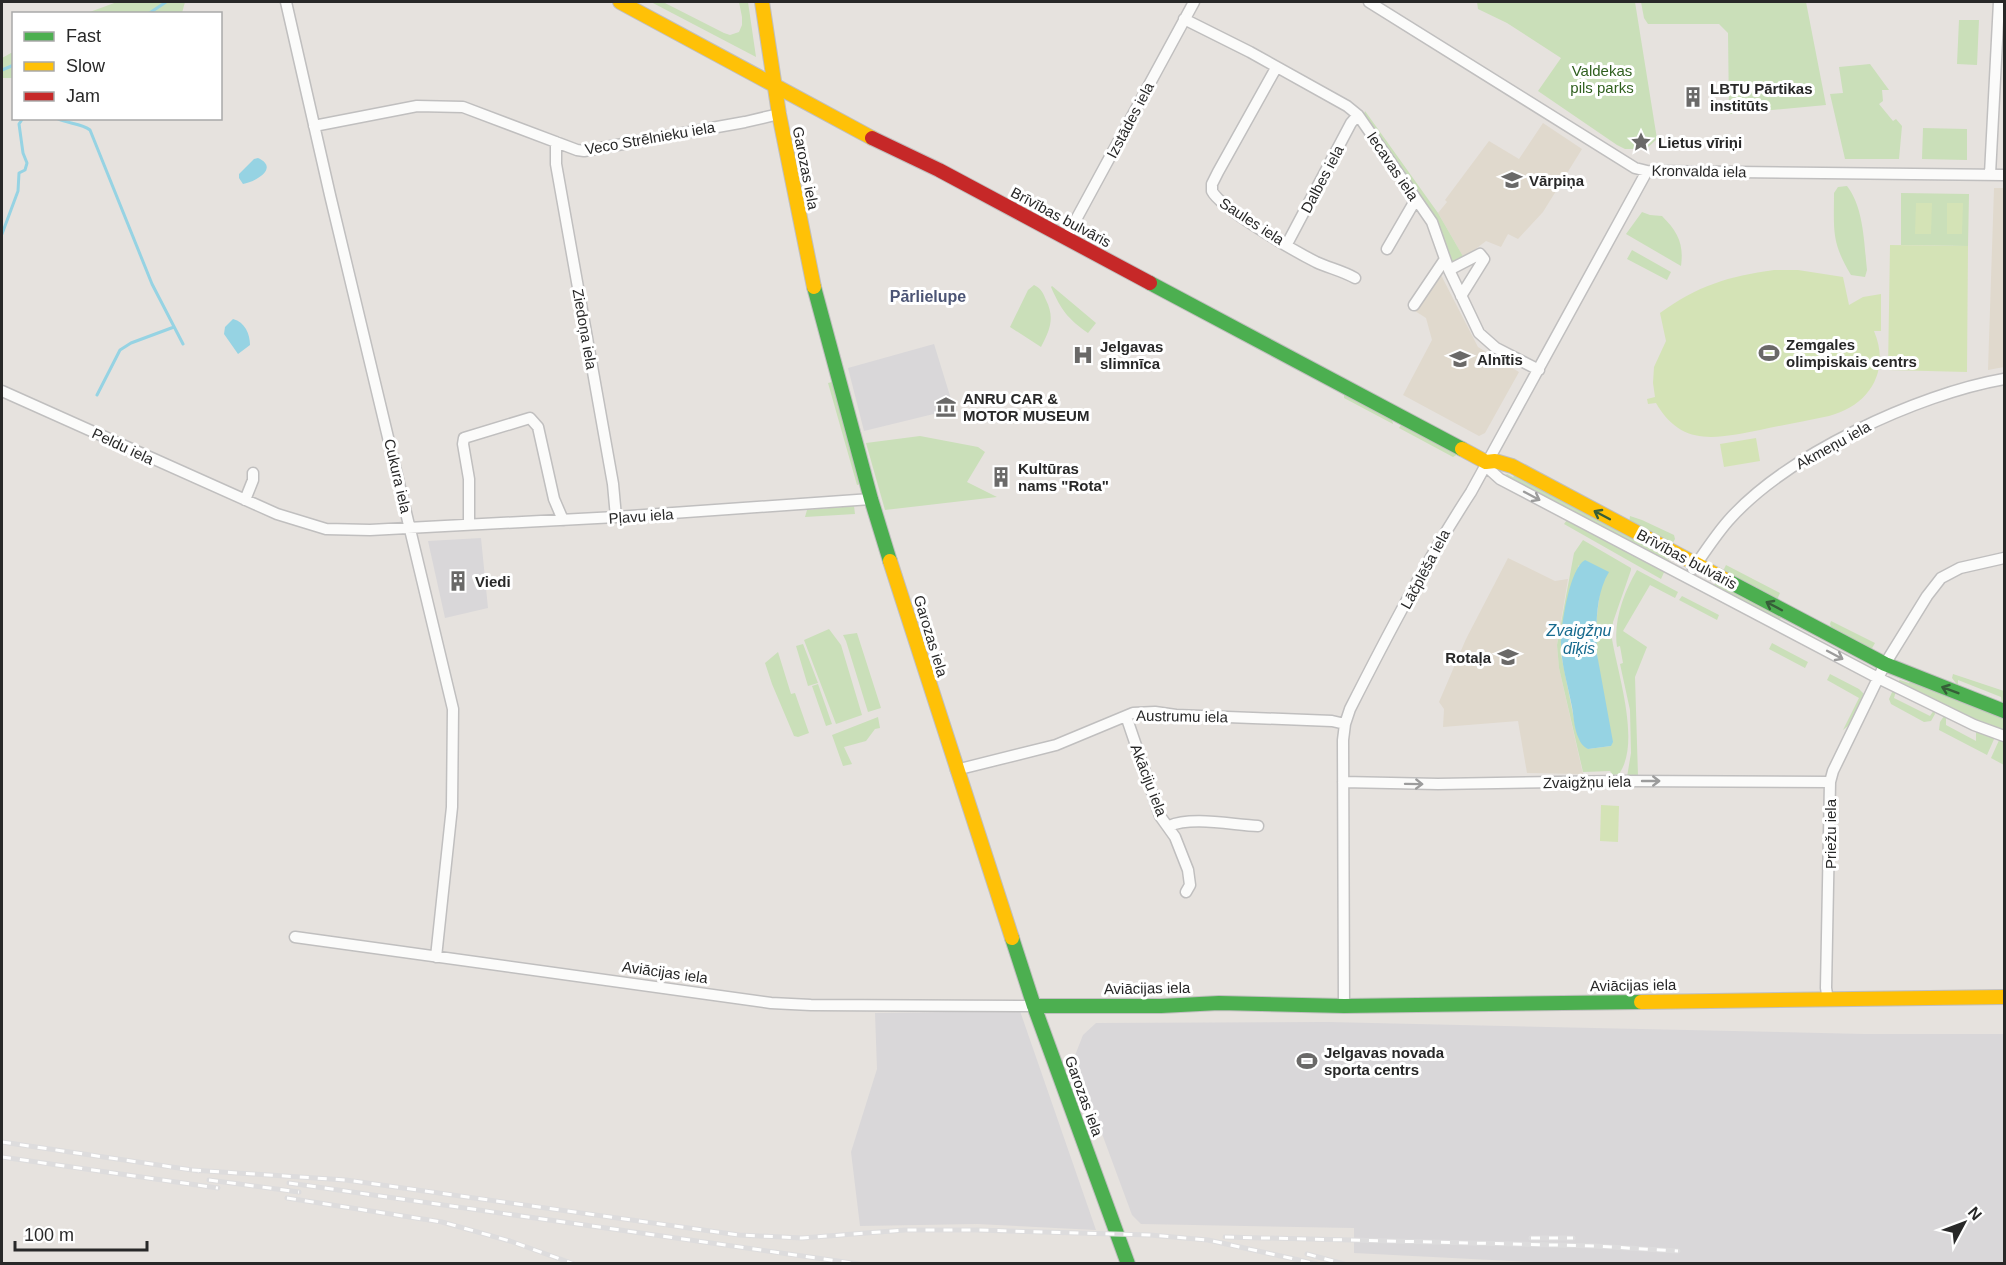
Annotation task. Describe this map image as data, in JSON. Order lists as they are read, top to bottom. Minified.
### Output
{"streets":{"main road":["Garozas iela","Brīvības bulvāris","Aviācijas iela"],"street":["Izstādes iela","Veco Strēlnieku iela","Iecavas iela","Kronvalda iela","Dalbes iela","Saules iela","Ziedoņa iela","Akmeņu iela","Peldu iela","Cukura iela","Pļavu iela","Lāčplēša iela","Austrumu iela","Akāciju iela","Zvaigžņu iela","Priežu iela"]},"crossings":[["Izstādes iela","Iecavas iela"],["Izstādes iela","Brīvības bulvāris"],["Veco Strēlnieku iela","Garozas iela"],["Veco Strēlnieku iela","Ziedoņa iela"],["Veco Strēlnieku iela","Cukura iela"],["Iecavas iela","Dalbes iela"],["Iecavas iela","Saules iela"],["Iecavas iela","Lāčplēša iela"],["Garozas iela","Brīvības bulvāris"],["Garozas iela","Pļavu iela"],["Garozas iela","Austrumu iela"],["Garozas iela","Aviācijas iela"],["Kronvalda iela","Lāčplēša iela"],["Dalbes iela","Saules iela"],["Brīvības bulvāris","Akmeņu iela"],["Brīvības bulvāris","Lāčplēša iela"],["Brīvības bulvāris","Priežu iela"],["Ziedoņa iela","Pļavu iela"],["Peldu iela","Cukura iela"],["Peldu iela","Pļavu iela"],["Cukura iela","Pļavu iela"],["Cukura iela","Aviācijas iela"],["Lāčplēša iela","Austrumu iela"],["Lāčplēša iela","Zvaigžņu iela"],["Lāčplēša iela","Aviācijas iela"],["Austrumu iela","Akāciju iela"],["Zvaigžņu iela","Priežu iela"],["Priežu iela","Aviācijas iela"]],"one_way":["Zvaigžņu iela"],"districts":["Pārlielupe"],"water":["Zvaigžņu dīķis"],"parks":["Valdekas pils parks"],"places":{"building":["LBTU Pārtikas institūts","Kultūras nams \"Rota\"","Viedi"],"place":["Lietus vīriņi"],"school or university":["Vārpiņa","Alnītis","Rotaļa"],"sports":["Zemgales olimpiskais centrs","Jelgavas novada sporta centrs"],"hospital":["Jelgavas slimnīca"],"museum":["ANRU CAR & MOTOR MUSEUM"]},"legend":["Fast","Slow","Jam"],"scale_bar":"100 m","north":"top right"}
